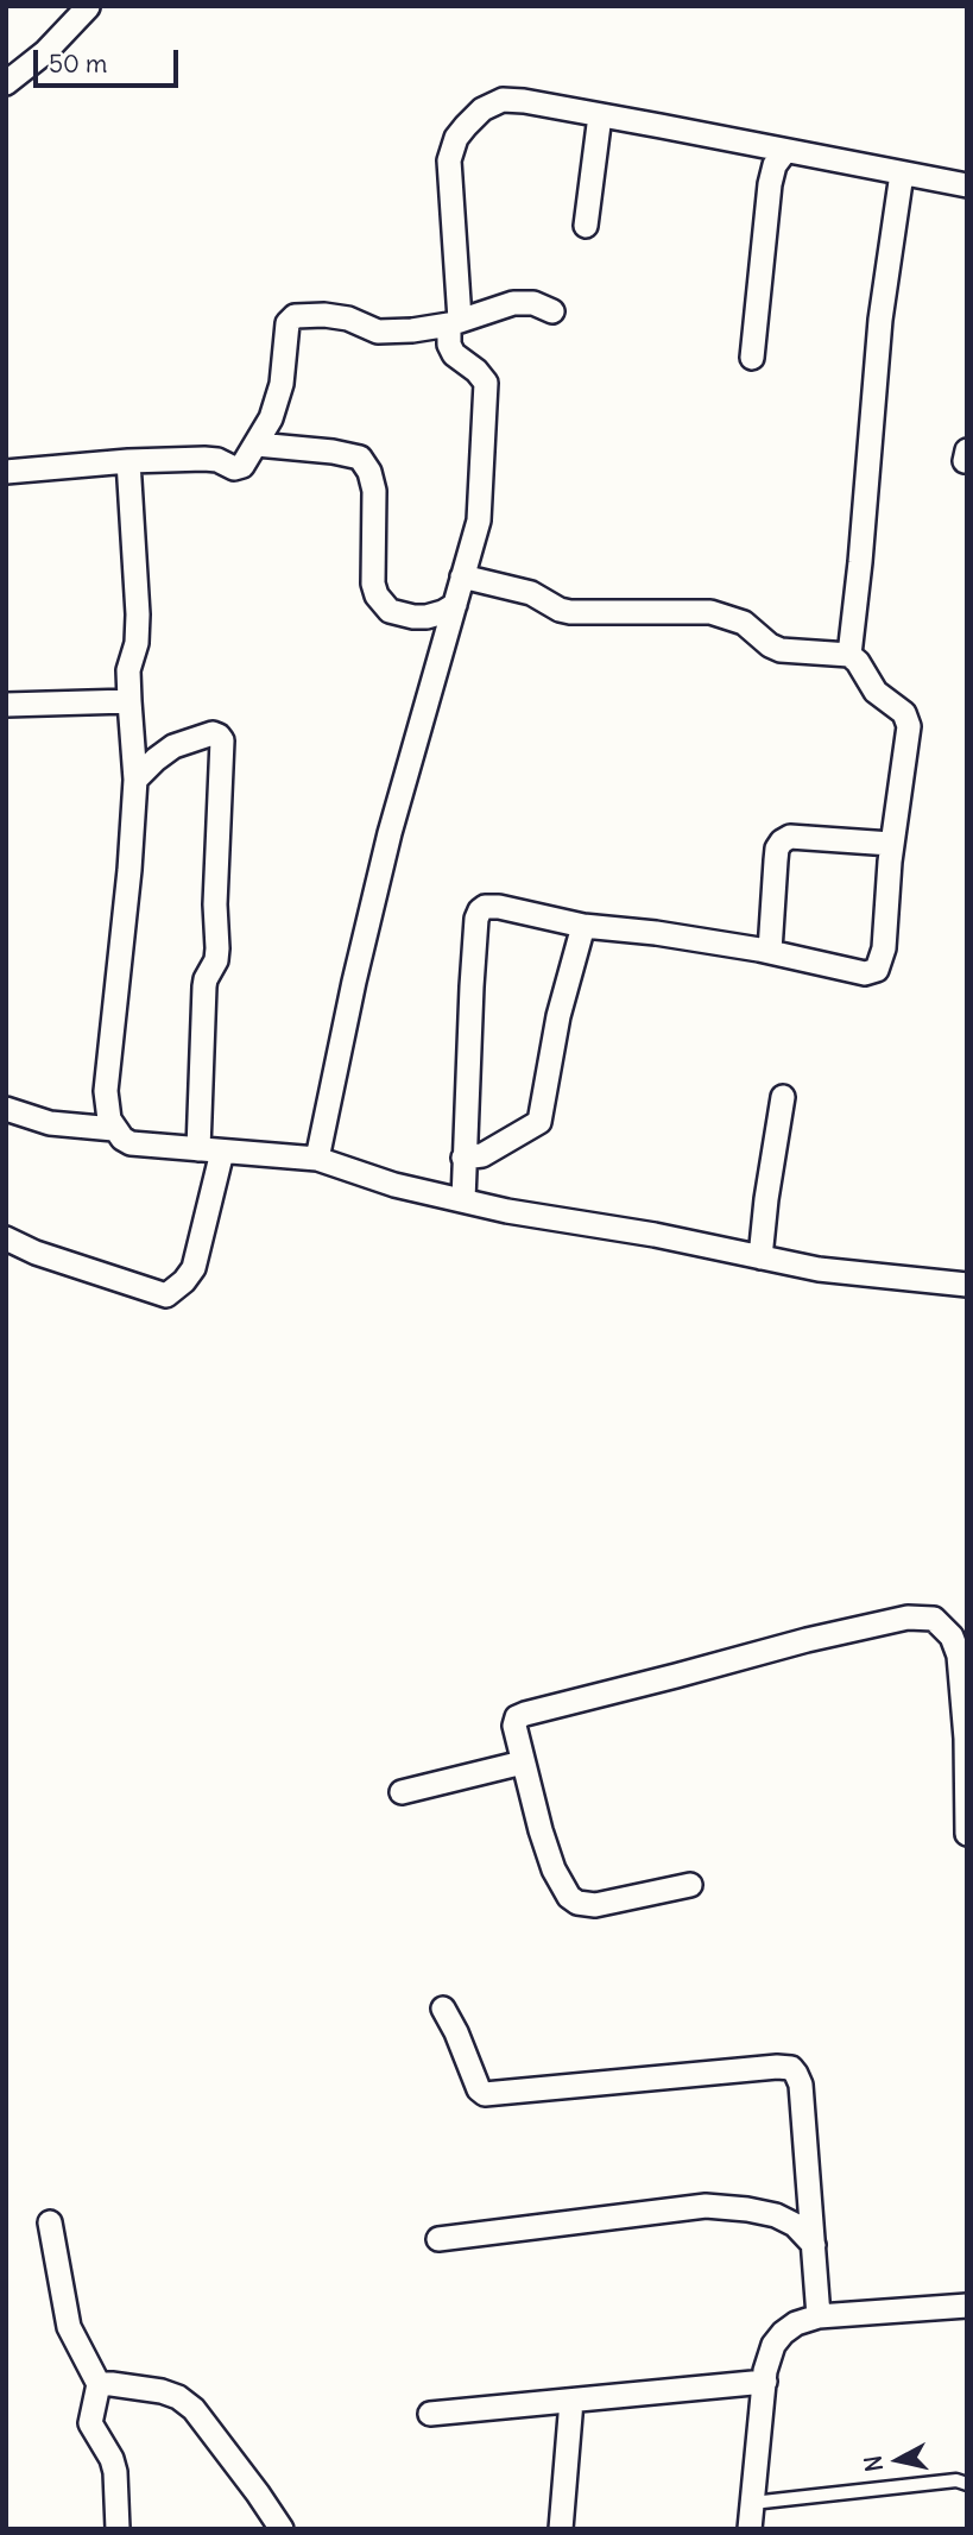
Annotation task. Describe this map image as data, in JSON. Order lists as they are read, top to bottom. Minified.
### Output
{"scale_bar":"50 m","north":"left"}
